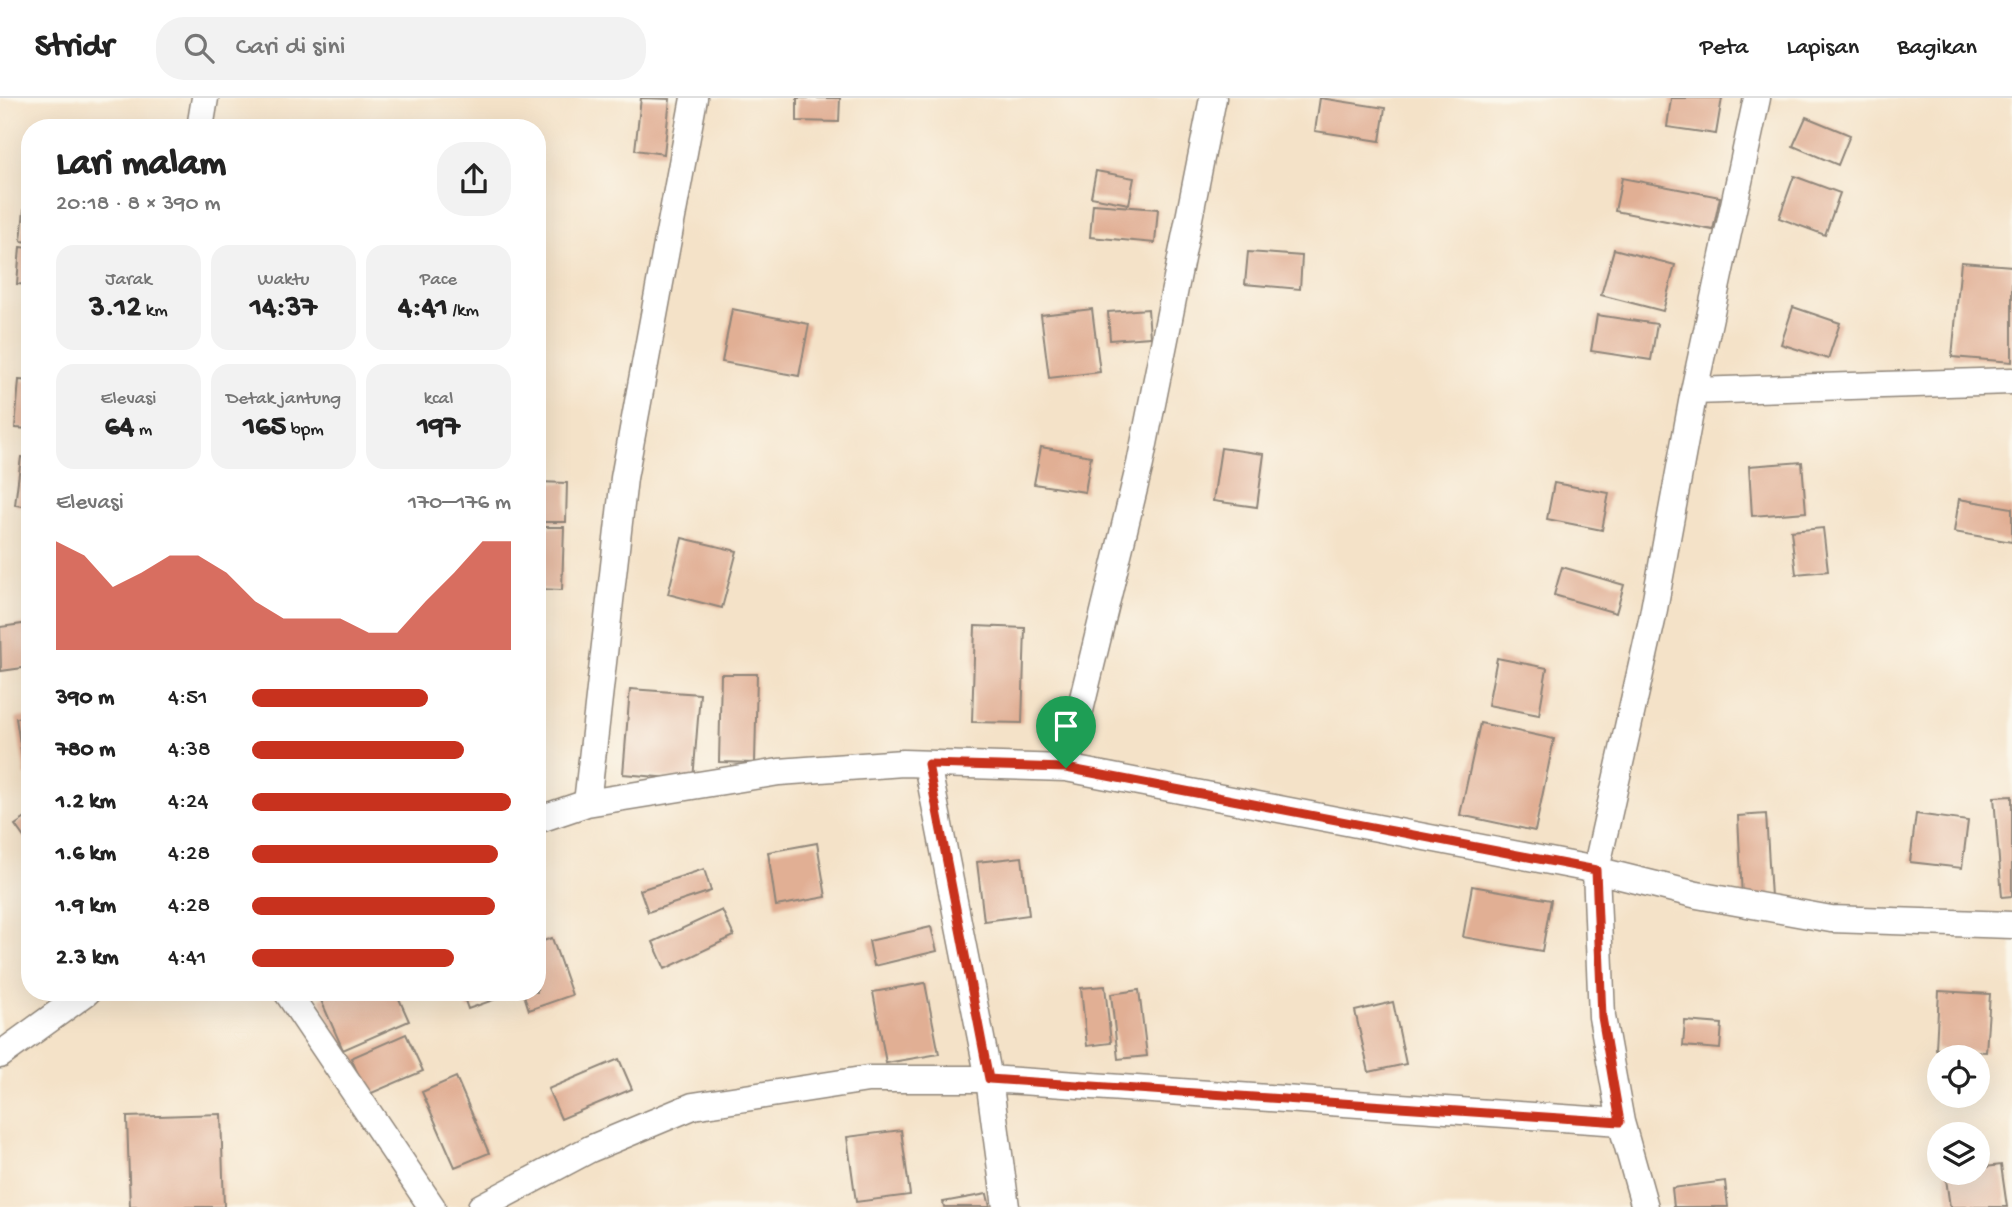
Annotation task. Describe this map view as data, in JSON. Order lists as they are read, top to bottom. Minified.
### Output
{"page":{"header":"Stridr","search":"Cari di sini","nav":["Peta","Lapisan","Bagikan"],"heading":["Lari malam","20:18 · 8 × 390 m"],"stats":[["Jarak","3.12 km"],["Waktu","14:37"],["Pace","4:41 /km"],["Elevasi","64 m"],["Detak jantung","165 bpm"],["kcal","197"]],"chart":["Elevasi","170–176 m"],"list":[{"name":"390 m","note":"4:51"},{"name":"780 m","note":"4:38"},{"name":"1.2 km","note":"4:24"},{"name":"1.6 km","note":"4:28"},{"name":"1.9 km","note":"4:28"},{"name":"2.3 km","note":"4:41"}]}}
